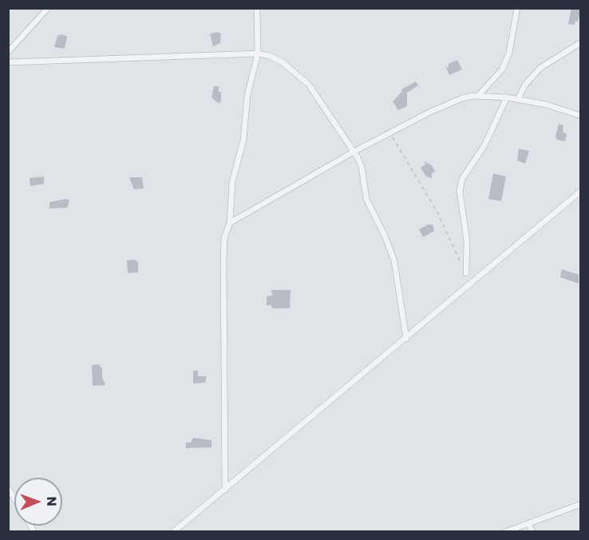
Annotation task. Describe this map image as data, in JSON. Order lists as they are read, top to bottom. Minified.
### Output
{"north":"right"}
